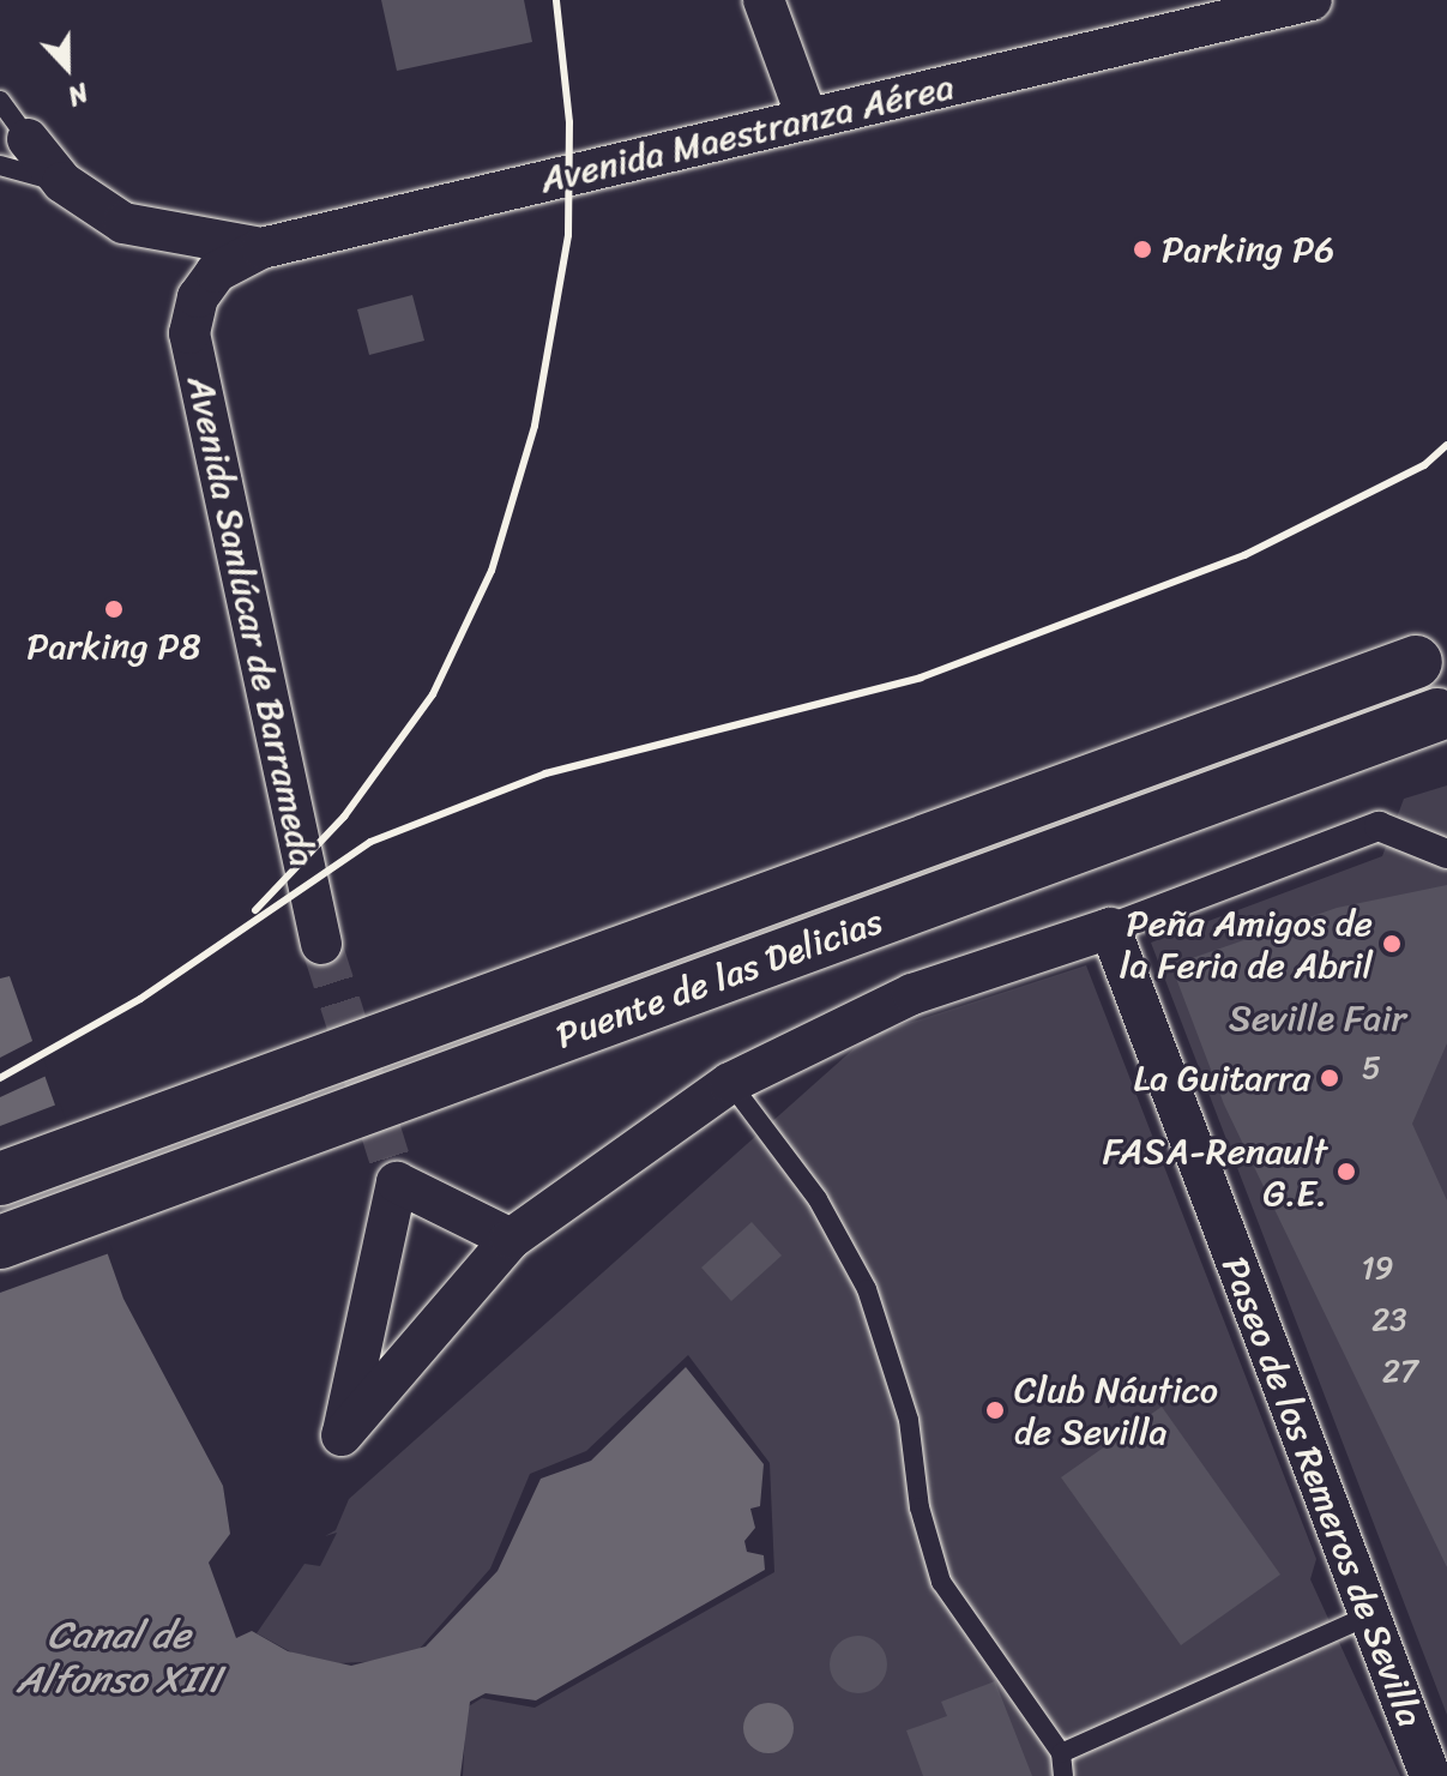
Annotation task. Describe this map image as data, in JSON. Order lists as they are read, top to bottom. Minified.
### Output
{"streets":{"main road":["Puente de las Delicias"],"street":["Avenida Maestranza Aérea","Avenida Sanlúcar de Barrameda","Paseo de los Remeros de Sevilla"]},"crossings":[["Avenida Maestranza Aérea","Avenida Sanlúcar de Barrameda"]],"water":["Canal de Alfonso XIII"],"parks":["Seville Fair"],"places":["Parking P6","Parking P8","Peña Amigos de la Feria de Abril","La Guitarra","FASA-Renault G.E.","Club Náutico de Sevilla"],"house_numbers":["5","19","23","27"],"north":"bottom"}
